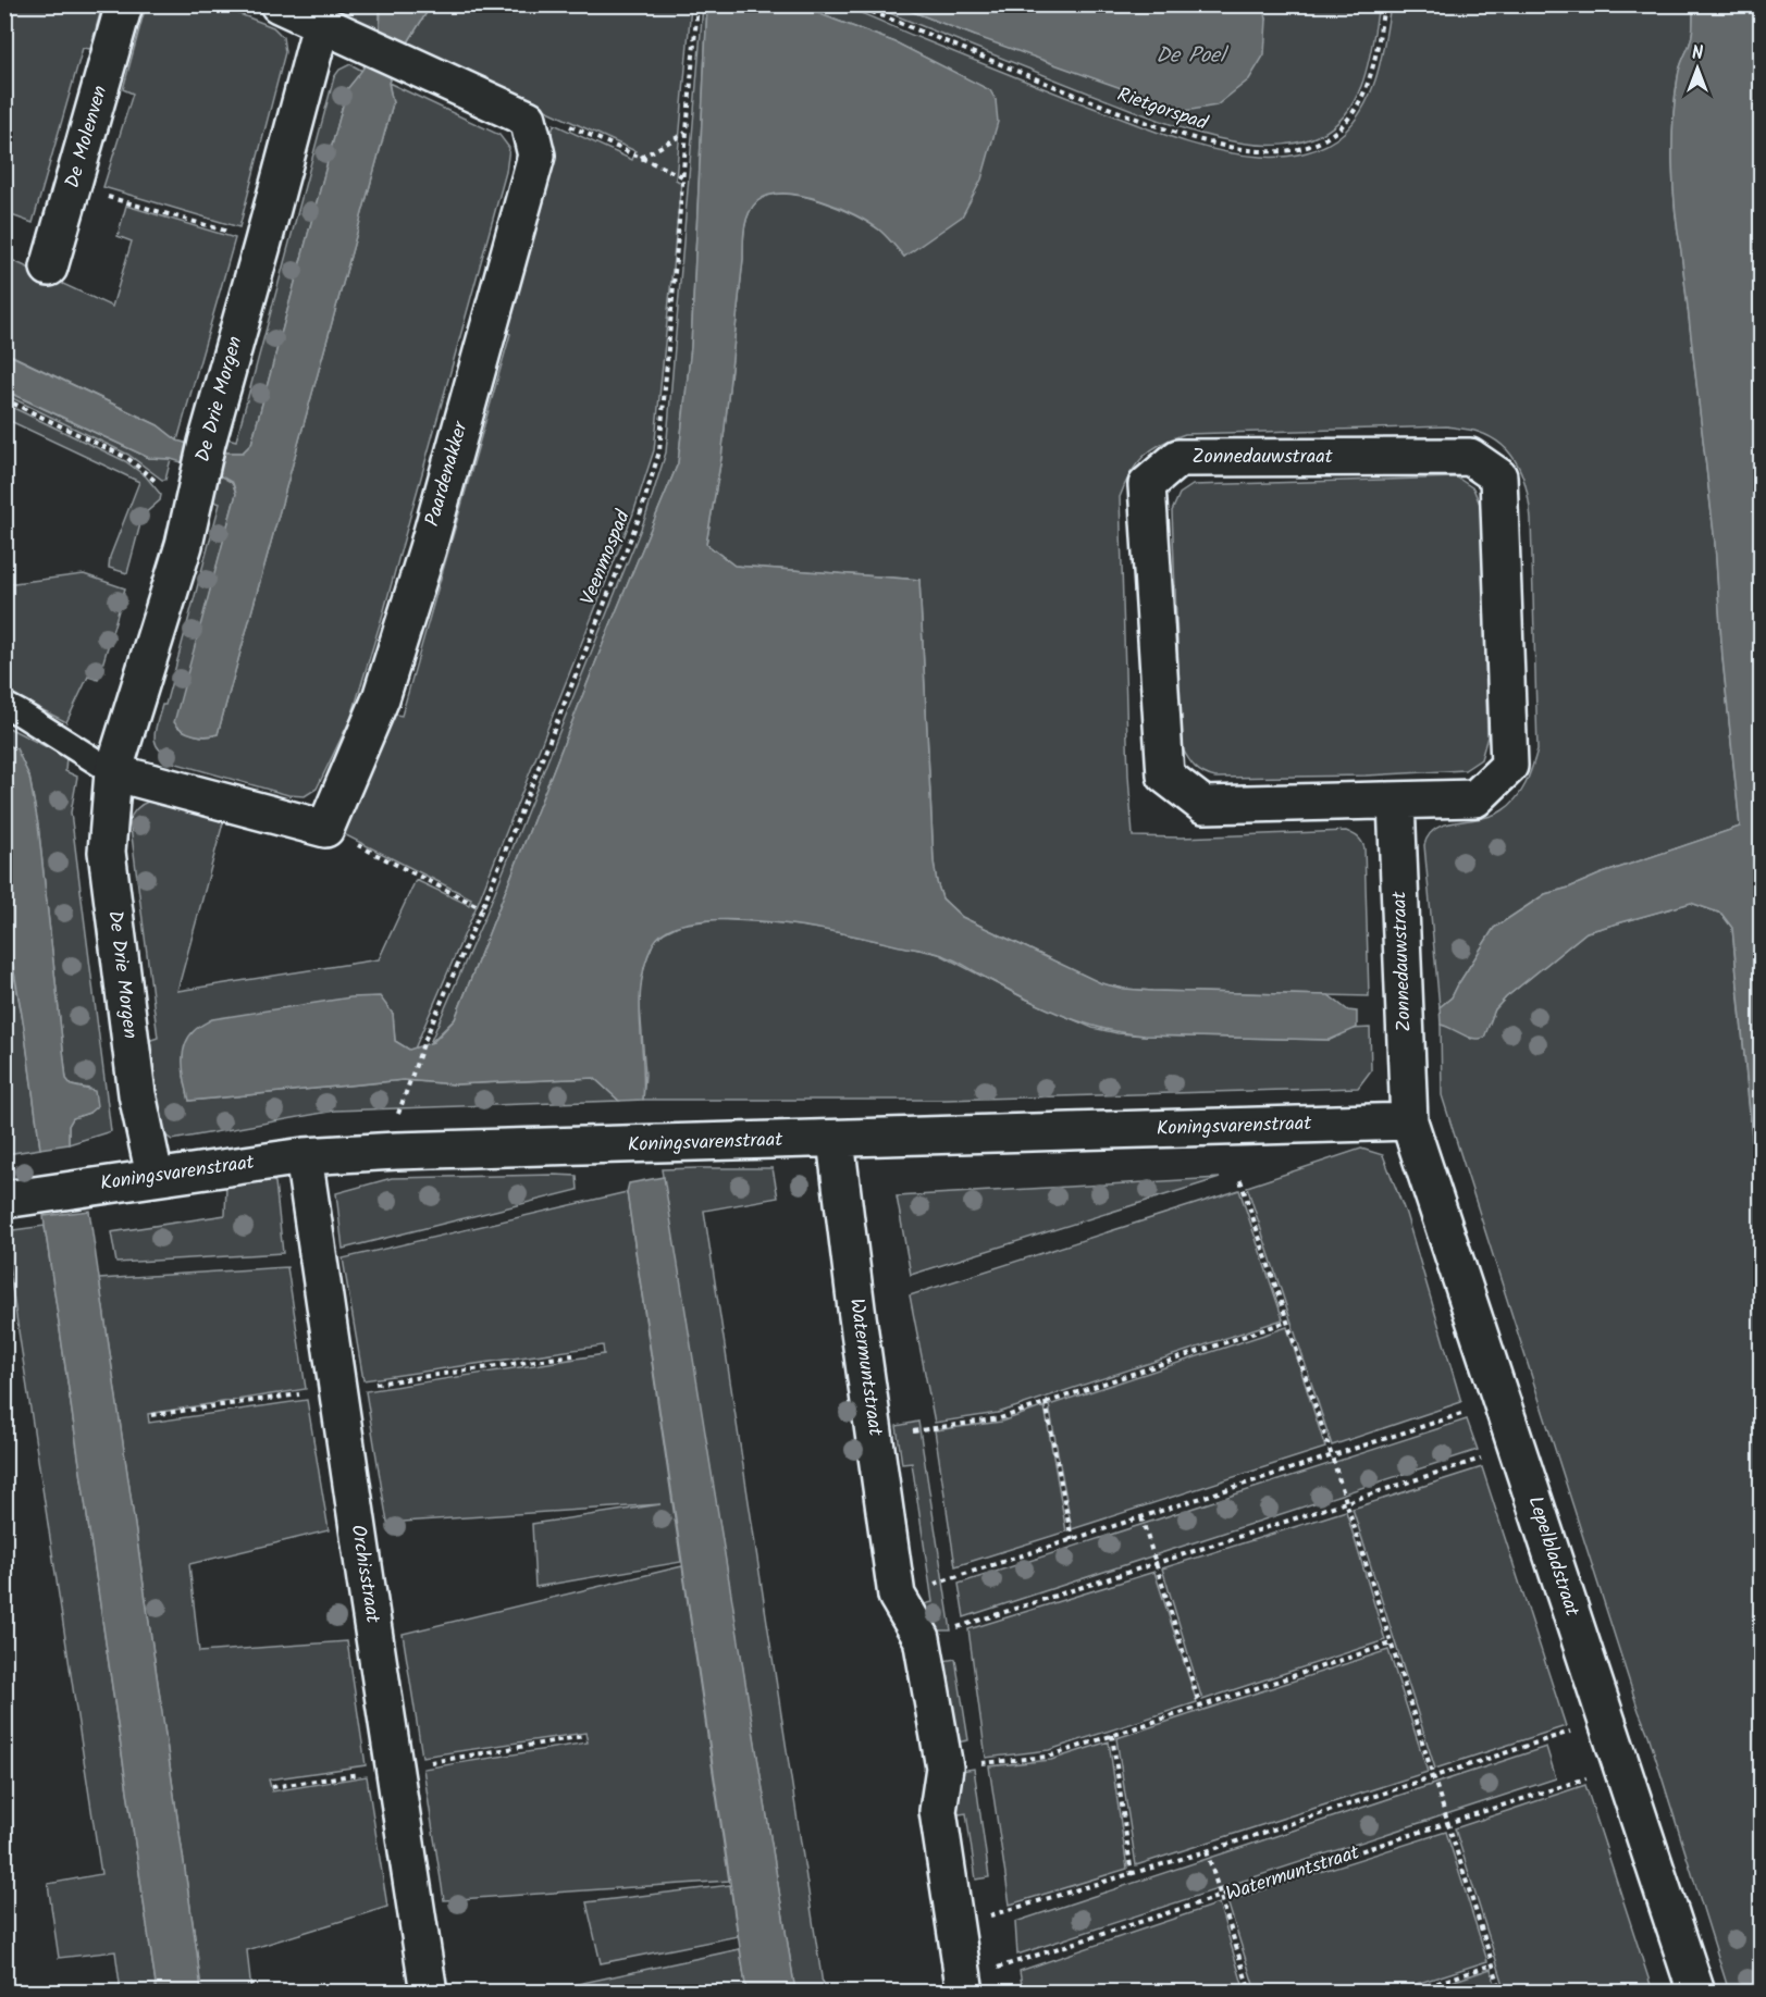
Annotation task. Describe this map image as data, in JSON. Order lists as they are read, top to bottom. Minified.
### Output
{"streets":{"street":["De Molenven","De Drie Morgen","Zonnedauwstraat","Paardenakker","Koningsvarenstraat","Watermuntstraat","Lepelbladstraat","Orchisstraat"],"path":["Rietgorspad","Veenmospad"]},"crossings":[["De Drie Morgen","Koningsvarenstraat"],["Zonnedauwstraat","Koningsvarenstraat"],["Zonnedauwstraat","Lepelbladstraat"],["Koningsvarenstraat","Watermuntstraat"],["Koningsvarenstraat","Lepelbladstraat"],["Koningsvarenstraat","Orchisstraat"],["Watermuntstraat","Lepelbladstraat"]],"water":["De Poel"],"north":"top"}
